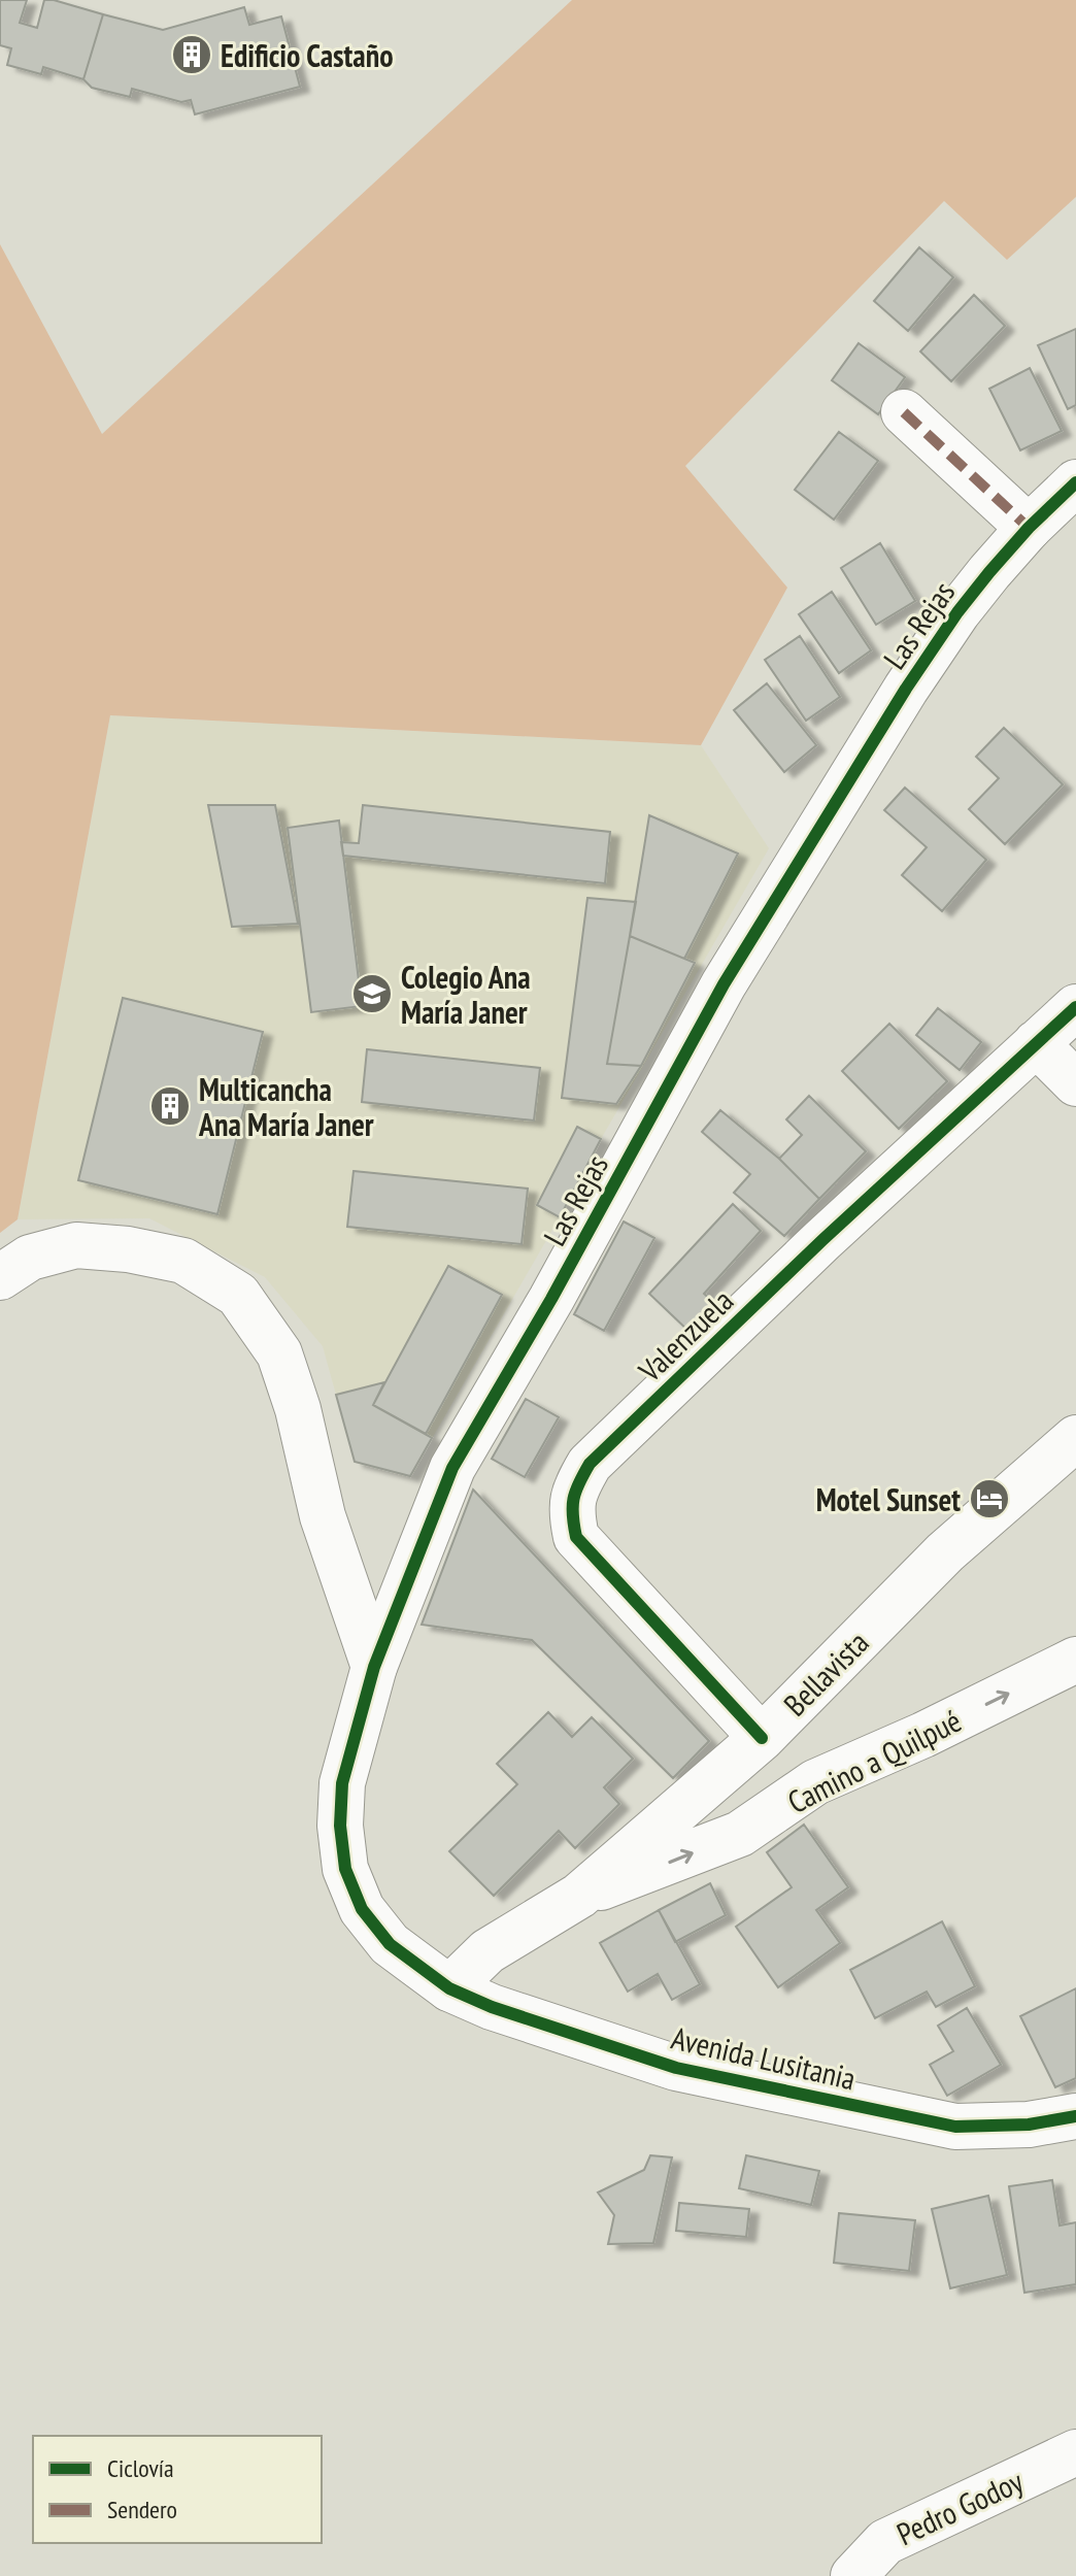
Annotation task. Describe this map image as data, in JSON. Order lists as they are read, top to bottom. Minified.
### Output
{"streets":{"street":["Las Rejas","Valenzuela","Bellavista","Camino a Quilpué","Avenida Lusitania","Pedro Godoy"]},"crossings":[["Las Rejas","Bellavista"],["Las Rejas","Avenida Lusitania"],["Valenzuela","Bellavista"],["Bellavista","Camino a Quilpué"],["Bellavista","Avenida Lusitania"]],"one_way":["Camino a Quilpué"],"places":{"building":["Edificio Castaño","Multicancha Ana María Janer"],"school or university":["Colegio Ana María Janer"],"hotel":["Motel Sunset"]},"legend":["Ciclovía","Sendero"]}
